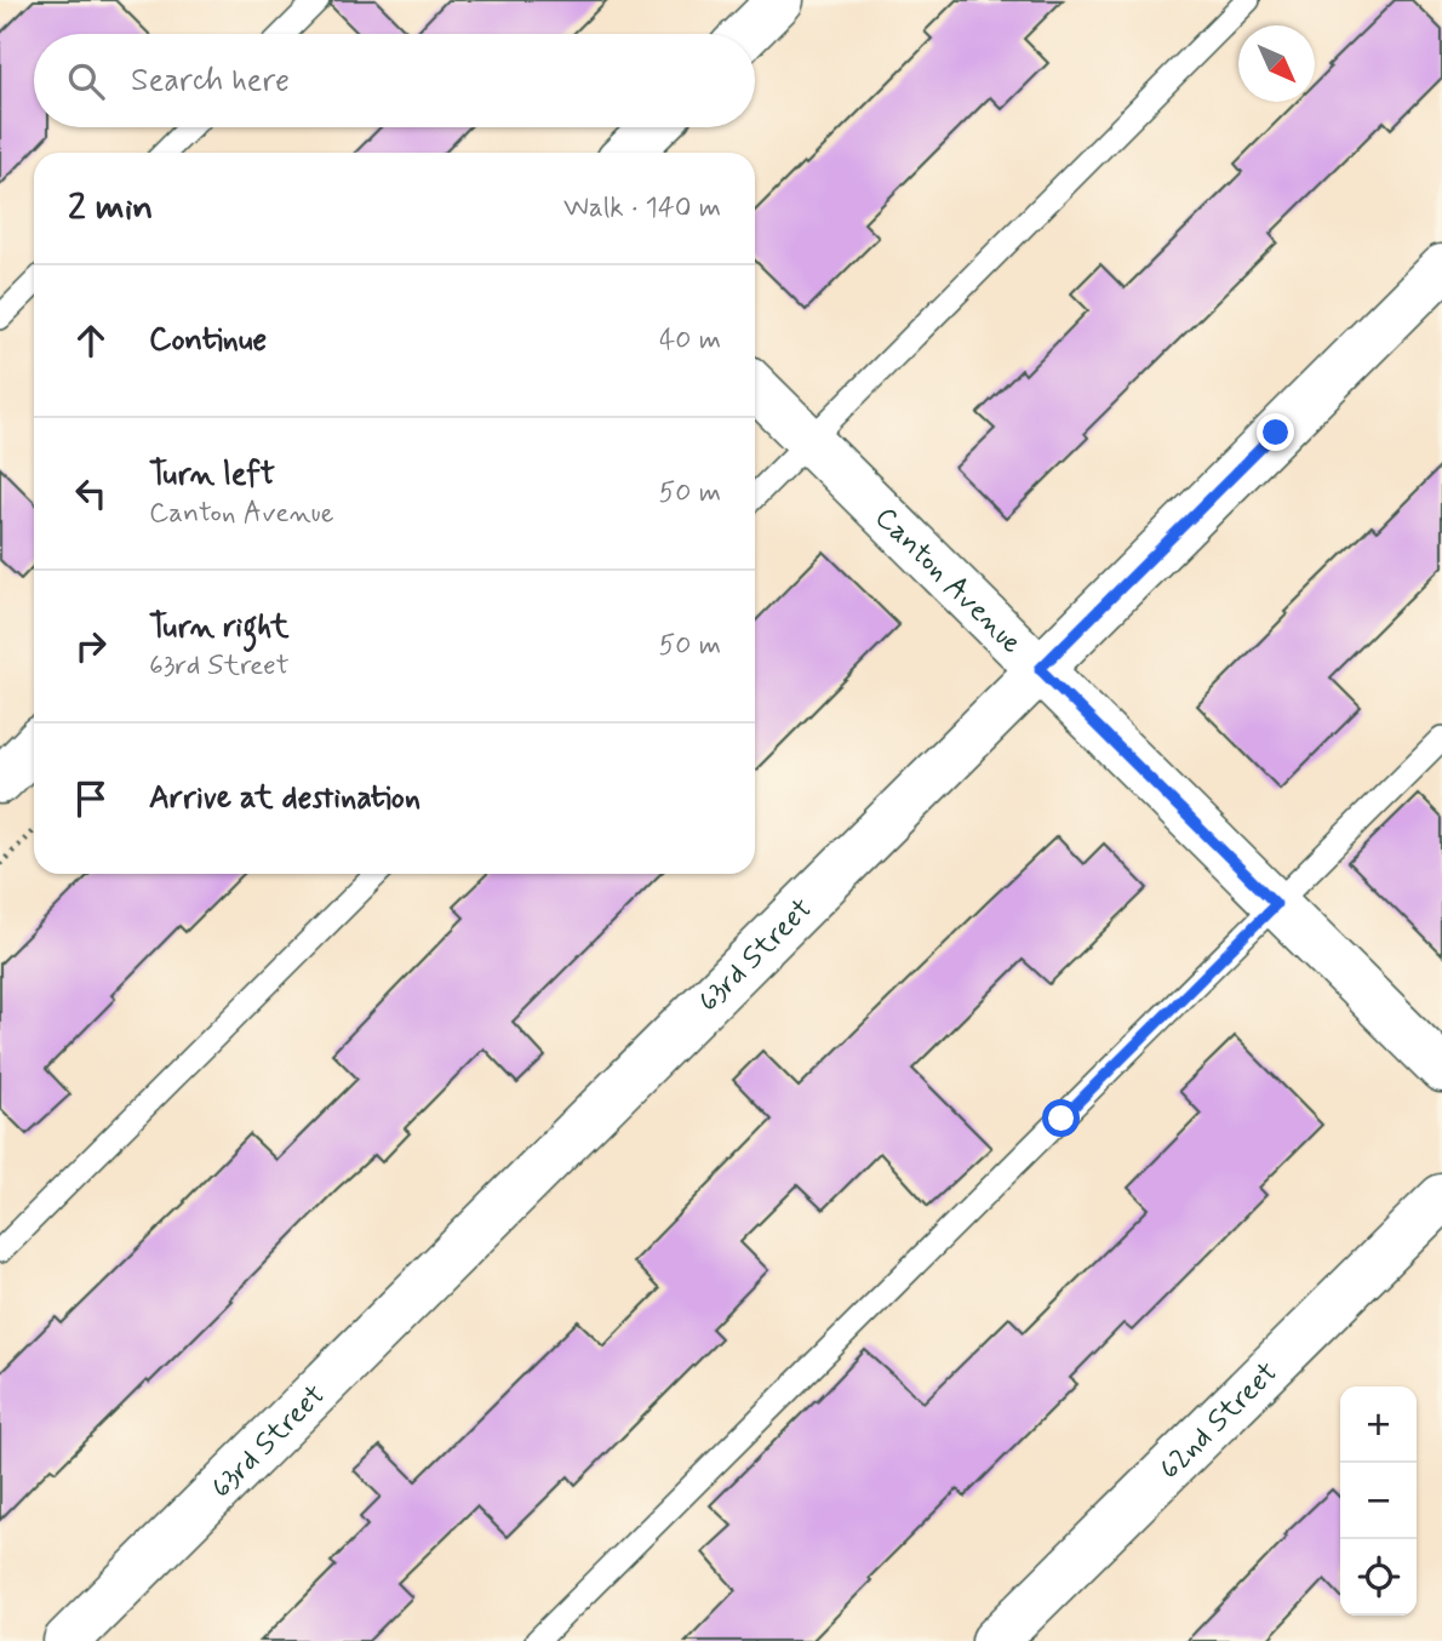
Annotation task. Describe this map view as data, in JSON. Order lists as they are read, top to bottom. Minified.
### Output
{"streets":{"street":["Canton Avenue","63rd Street","62nd Street"]},"crossings":[["Canton Avenue","63rd Street"]],"north":"bottom right","page":{"search":"Search here","heading":["2 min","Walk · 140 m"],"list":[["Continue","40 m"],["Turn left","Canton Avenue","50 m"],["Turn right","63rd Street","50 m"],"Arrive at destination"],"map_buttons":["+","−"]}}
